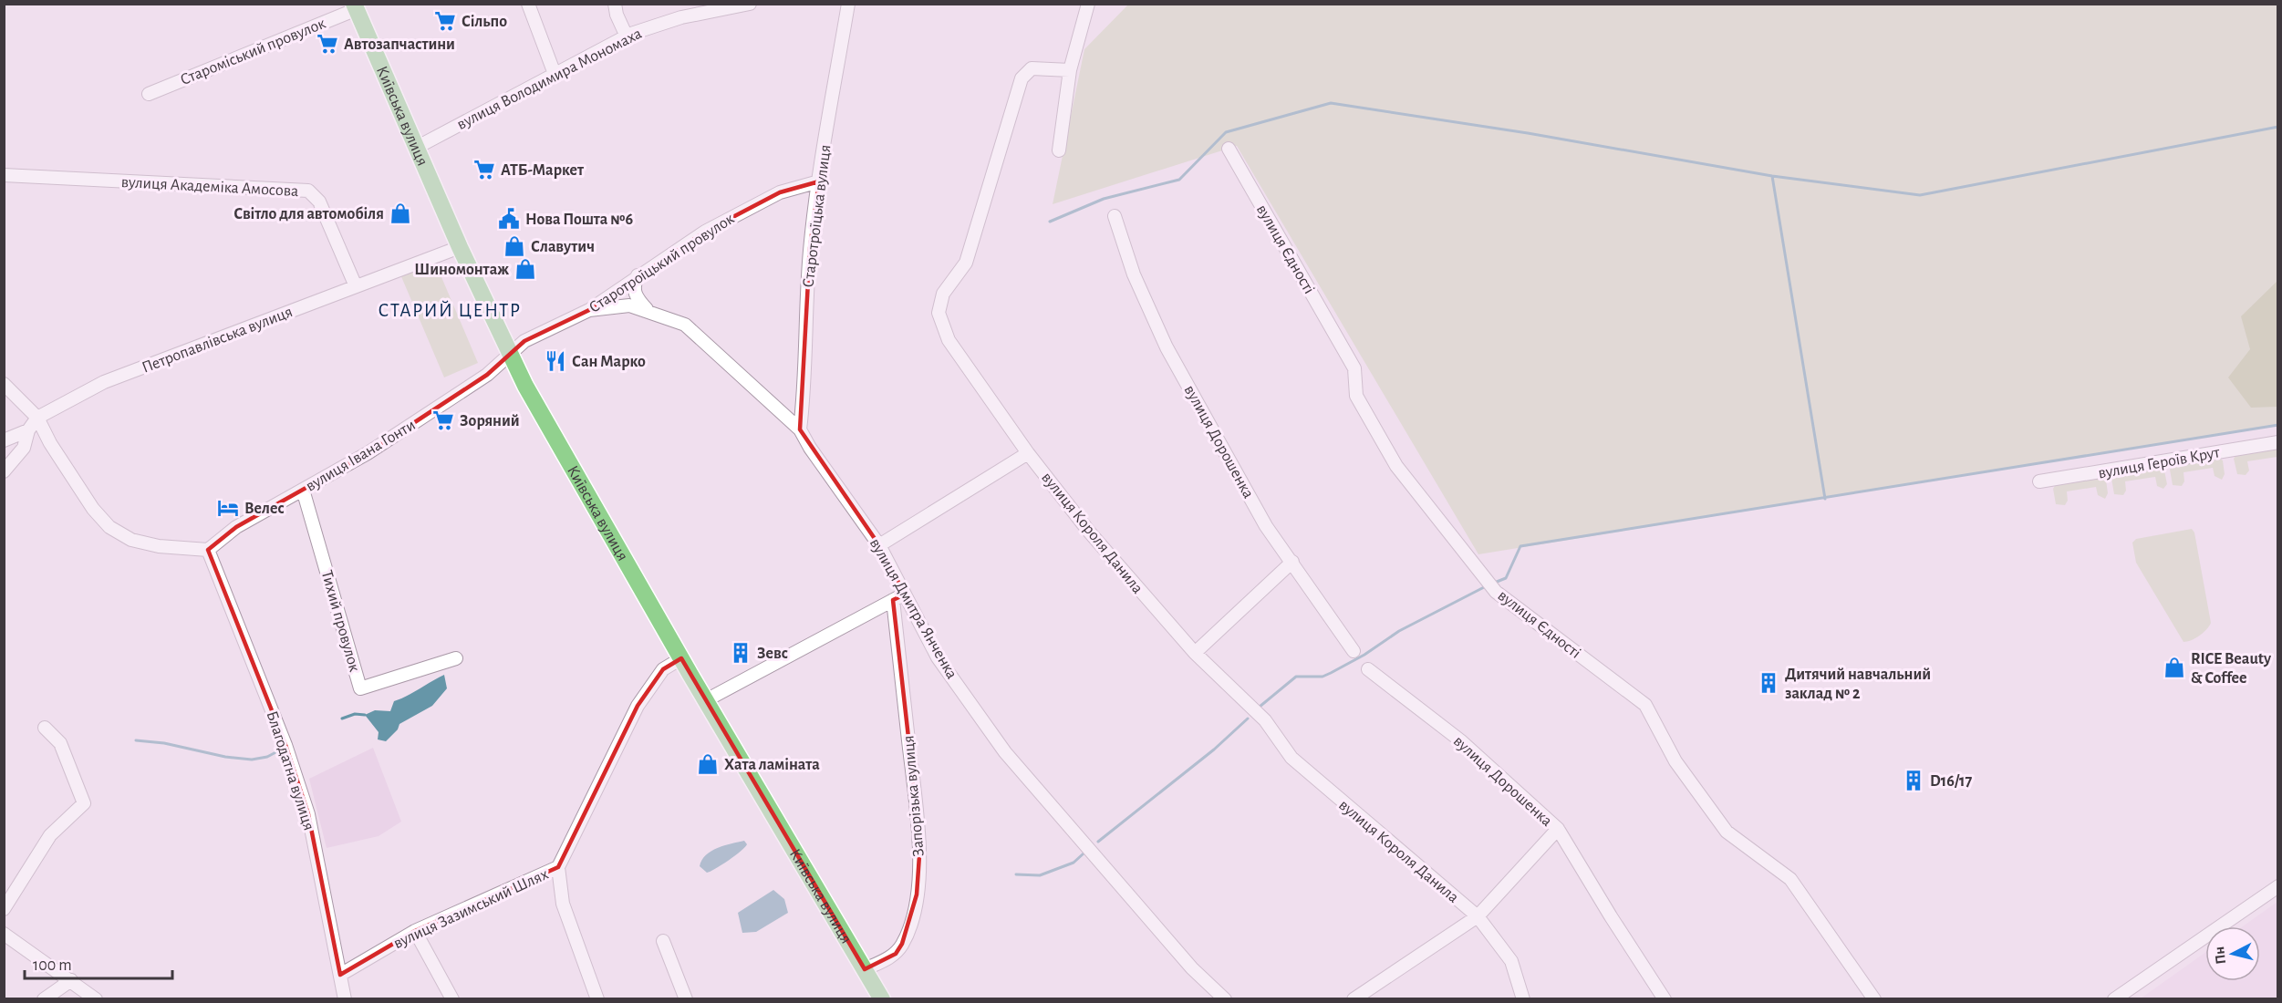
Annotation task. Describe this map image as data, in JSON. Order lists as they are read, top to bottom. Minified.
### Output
{"streets":{"main road":["Київська вулиця"],"street":["Староміський провулок","вулиця Володимира Мономаха","вулиця Академіка Амосова","Старотроїцька вулиця","вулиця Єдності","Старотроїцький провулок","Петропавлівська вулиця","вулиця Дорошенка","вулиця Івана Гонти","вулиця Героїв Крут","вулиця Короля Данила","вулиця Дмитра Янченка","Тихий провулок","Благодатна вулиця","Запорізька вулиця","вулиця Зазимський Шлях"]},"crossings":[["Староміський провулок","Київська вулиця"],["вулиця Володимира Мономаха","Київська вулиця"],["Київська вулиця","Старотроїцький провулок"],["Київська вулиця","Петропавлівська вулиця"],["Київська вулиця","вулиця Івана Гонти"],["Київська вулиця","Запорізька вулиця"],["Київська вулиця","вулиця Зазимський Шлях"],["вулиця Академіка Амосова","Петропавлівська вулиця"],["Старотроїцька вулиця","Старотроїцький провулок"],["Старотроїцька вулиця","вулиця Дмитра Янченка"],["Старотроїцький провулок","вулиця Івана Гонти"],["Старотроїцький провулок","вулиця Дмитра Янченка"],["вулиця Івана Гонти","Тихий провулок"],["вулиця Івана Гонти","Благодатна вулиця"],["Благодатна вулиця","вулиця Зазимський Шлях"]],"districts":["СТАРИЙ ЦЕНТР"],"places":{"supermarket":["Сільпо","Автозапчастини","АТБ-Маркет","Зоряний"],"shop":["Світло для автомобіля","Славутич","Шиномонтаж","RICE Beauty & Coffee","Хата ламіната"],"public building":["Нова Пошта №6"],"restaurant":["Сан Марко"],"hotel":["Велес"],"building":["Зевс","Дитячий навчальний заклад № 2","D16/17"]},"scale_bar":"100 m","north":"left"}
